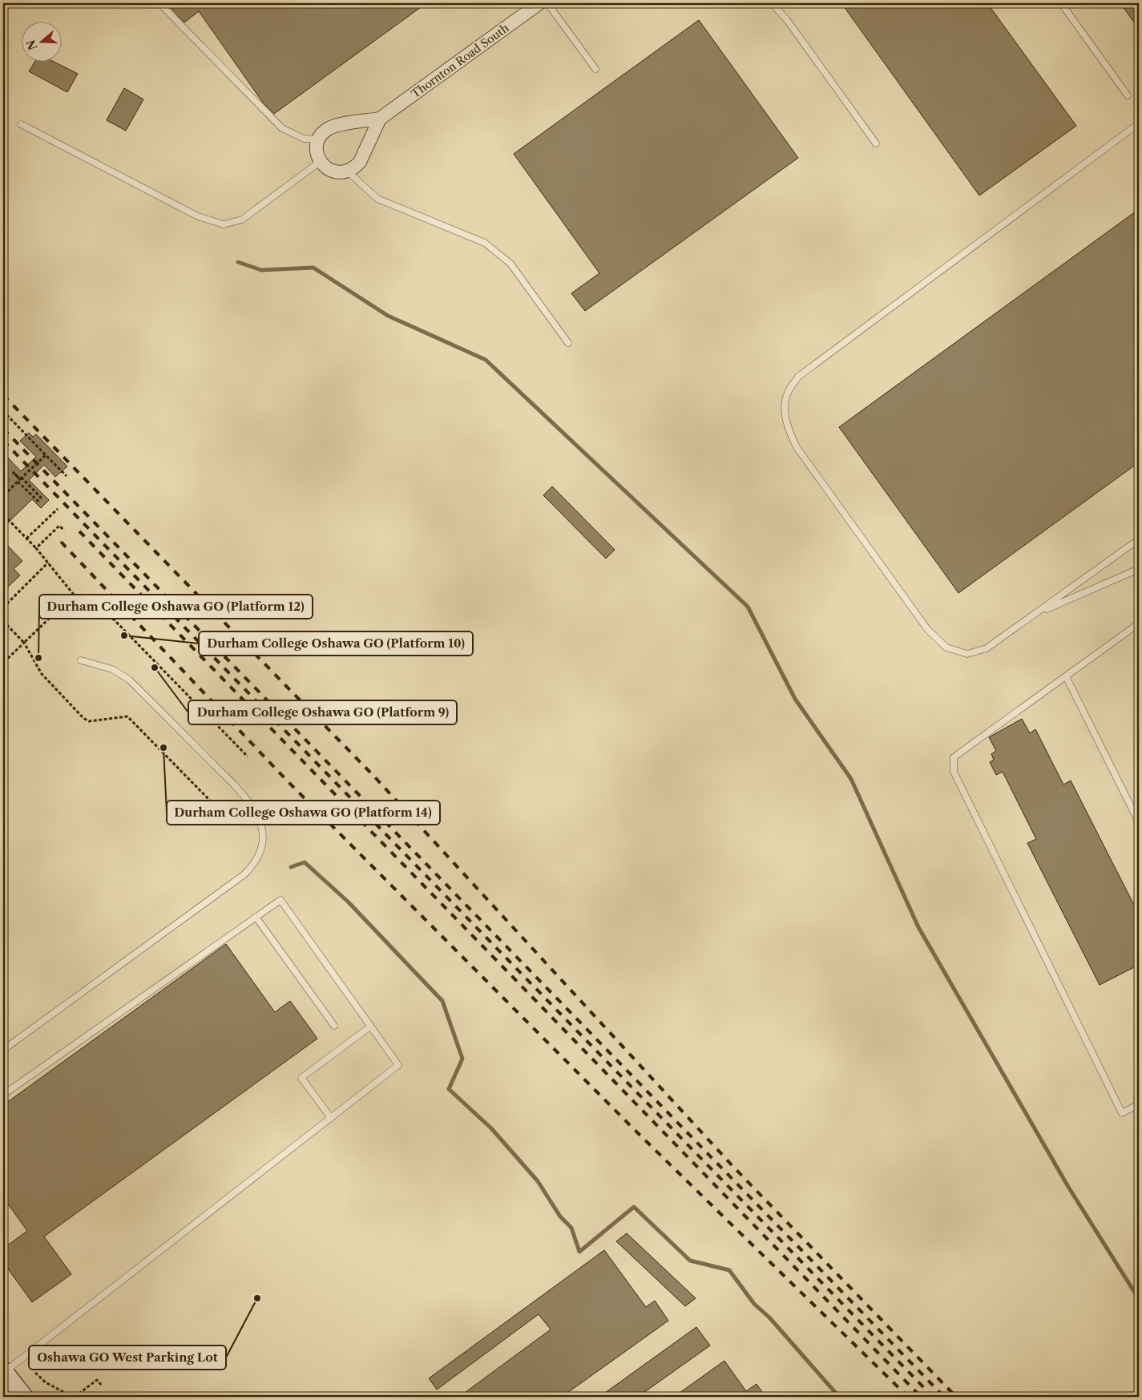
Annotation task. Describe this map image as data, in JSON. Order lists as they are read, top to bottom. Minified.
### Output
{"streets":{"street":["Thornton Road South"]},"places":["Durham College Oshawa GO (Platform 10)","Durham College Oshawa GO (Platform 12)","Durham College Oshawa GO (Platform 9)","Durham College Oshawa GO (Platform 14)","Oshawa GO West Parking Lot"],"north":"left"}
